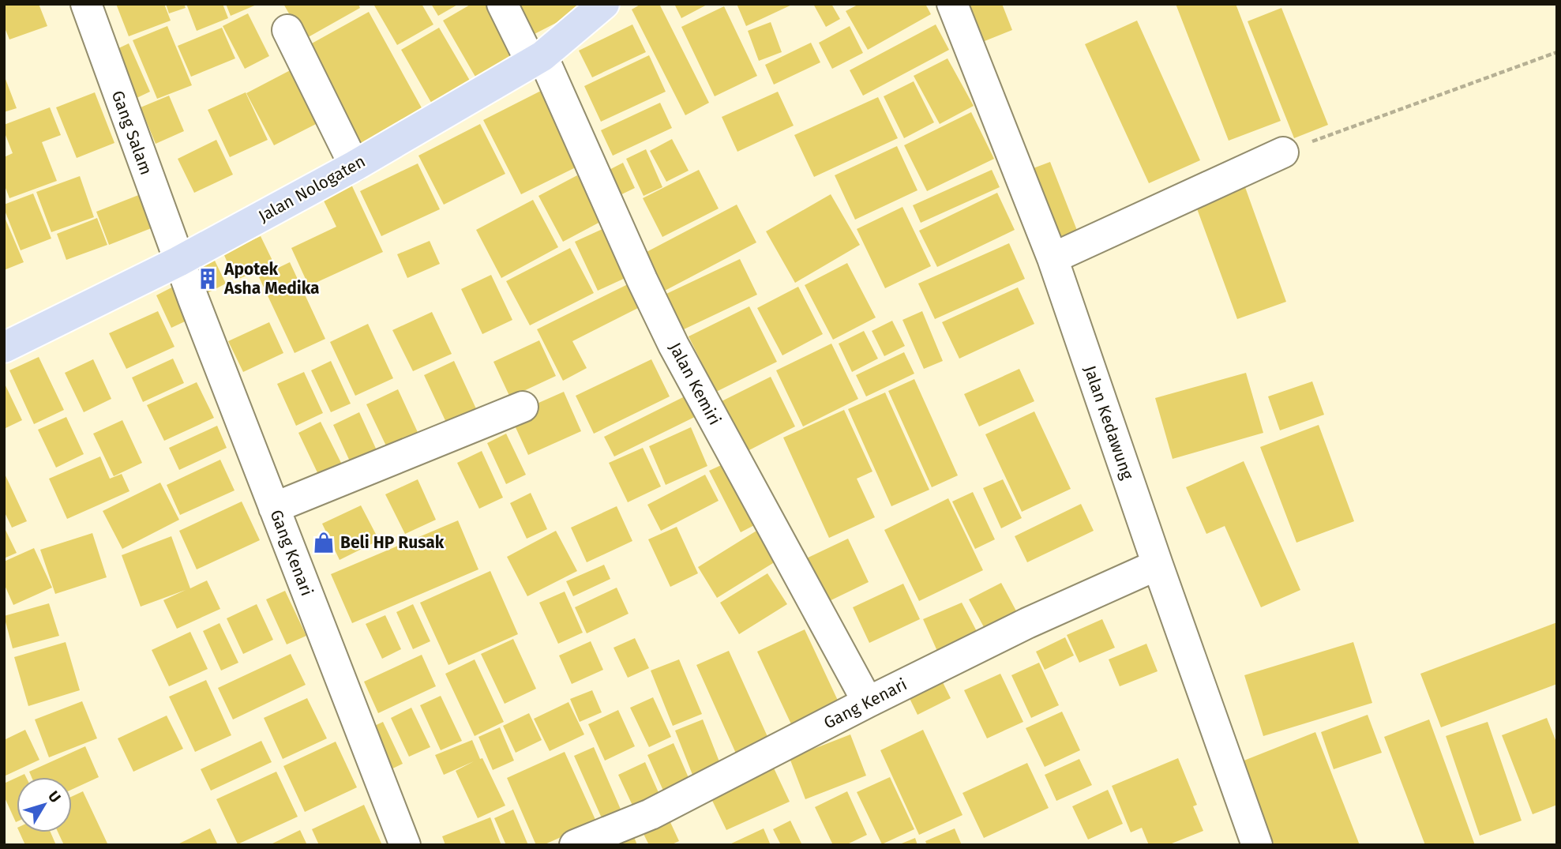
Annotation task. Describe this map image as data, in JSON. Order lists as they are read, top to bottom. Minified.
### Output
{"streets":{"main road":["Jalan Nologaten"],"street":["Gang Salam","Jalan Kemiri","Jalan Kedawung","Gang Kenari"]},"crossings":[["Gang Salam","Jalan Nologaten"],["Gang Salam","Gang Kenari"],["Jalan Nologaten","Jalan Kemiri"],["Jalan Nologaten","Gang Kenari"],["Jalan Kemiri","Gang Kenari"],["Jalan Kedawung","Gang Kenari"]],"places":{"building":["Apotek Asha Medika"],"shop":["Beli HP Rusak"]},"north":"top right"}
